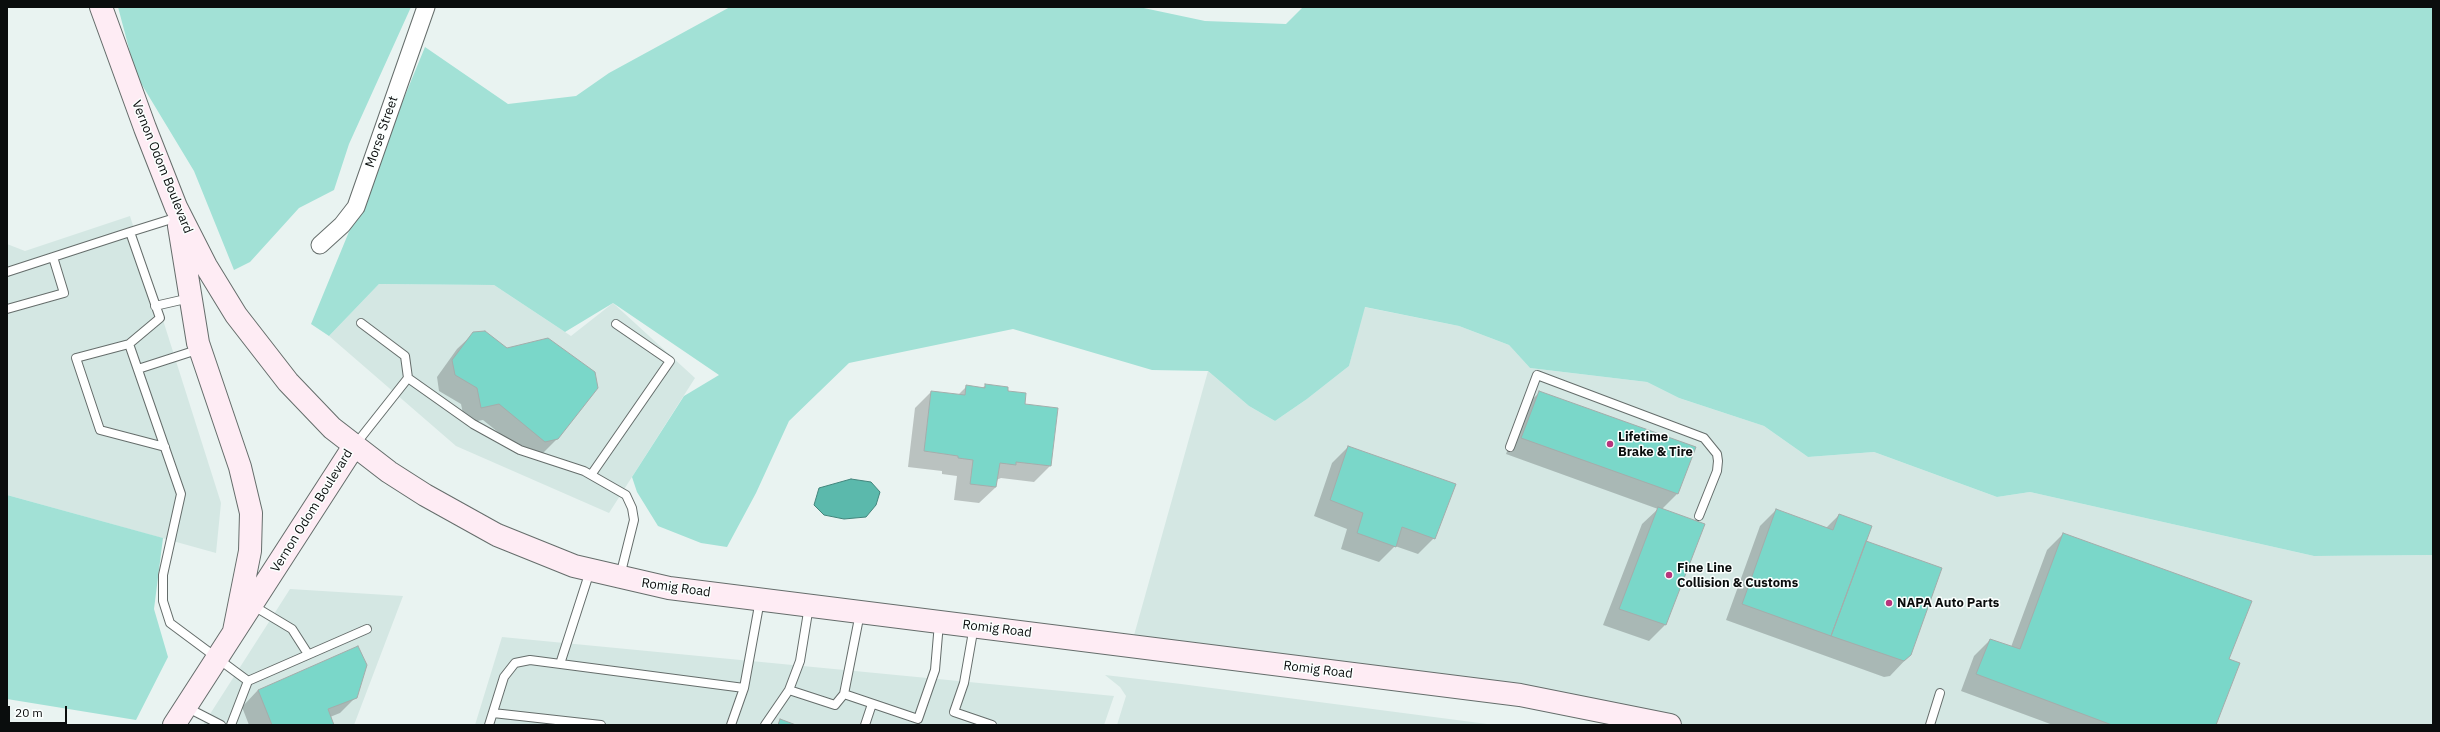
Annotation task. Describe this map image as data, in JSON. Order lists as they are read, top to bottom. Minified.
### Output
{"streets":{"street":["Morse Street","Vernon Odom Boulevard","Romig Road"]},"crossings":[["Vernon Odom Boulevard","Romig Road"]],"places":["Lifetime Brake & Tire","Fine Line Collision & Customs","NAPA Auto Parts"],"scale_bar":"20 m"}
